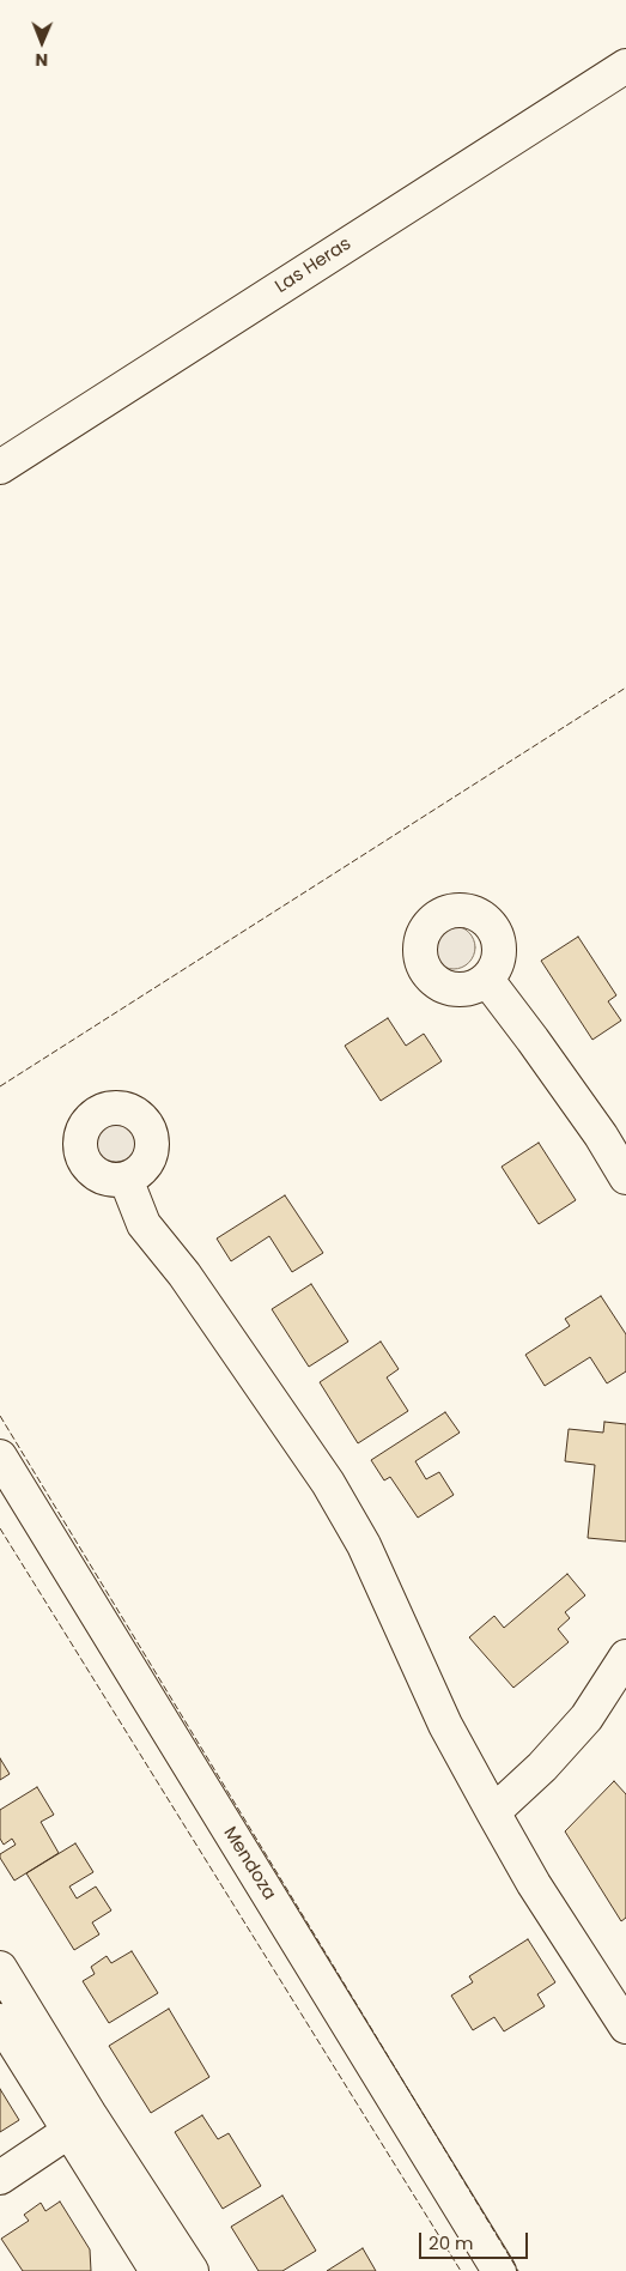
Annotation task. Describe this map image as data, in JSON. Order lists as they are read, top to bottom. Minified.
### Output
{"streets":{"street":["Las Heras","Mendoza"]},"scale_bar":"20 m","north":"bottom"}
